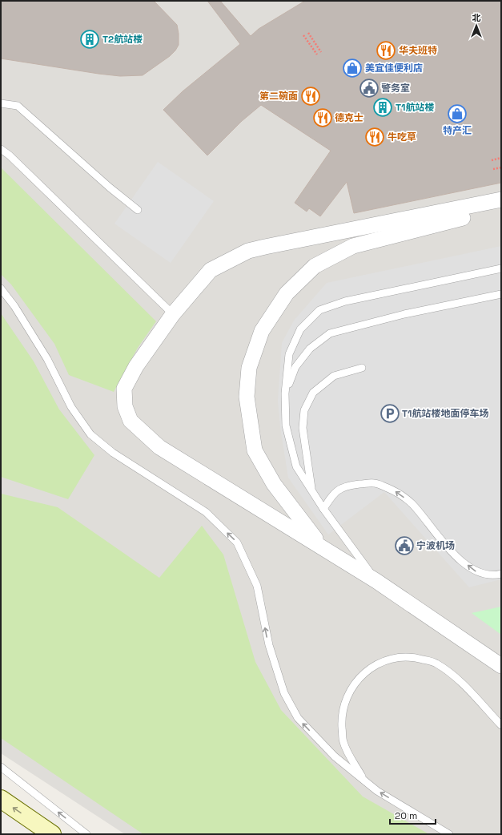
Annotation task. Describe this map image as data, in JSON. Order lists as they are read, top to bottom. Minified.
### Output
{"places":{"building":["T2航站楼","T1航站楼"],"restaurant":["华夫班特","第二碗面","德克士","牛吃草"],"shop":["美宜佳便利店","特产汇"],"public building":["警务室","宁波机场"],"parking":["T1航站楼地面停车场"]},"scale_bar":"20 m","north":"top"}
